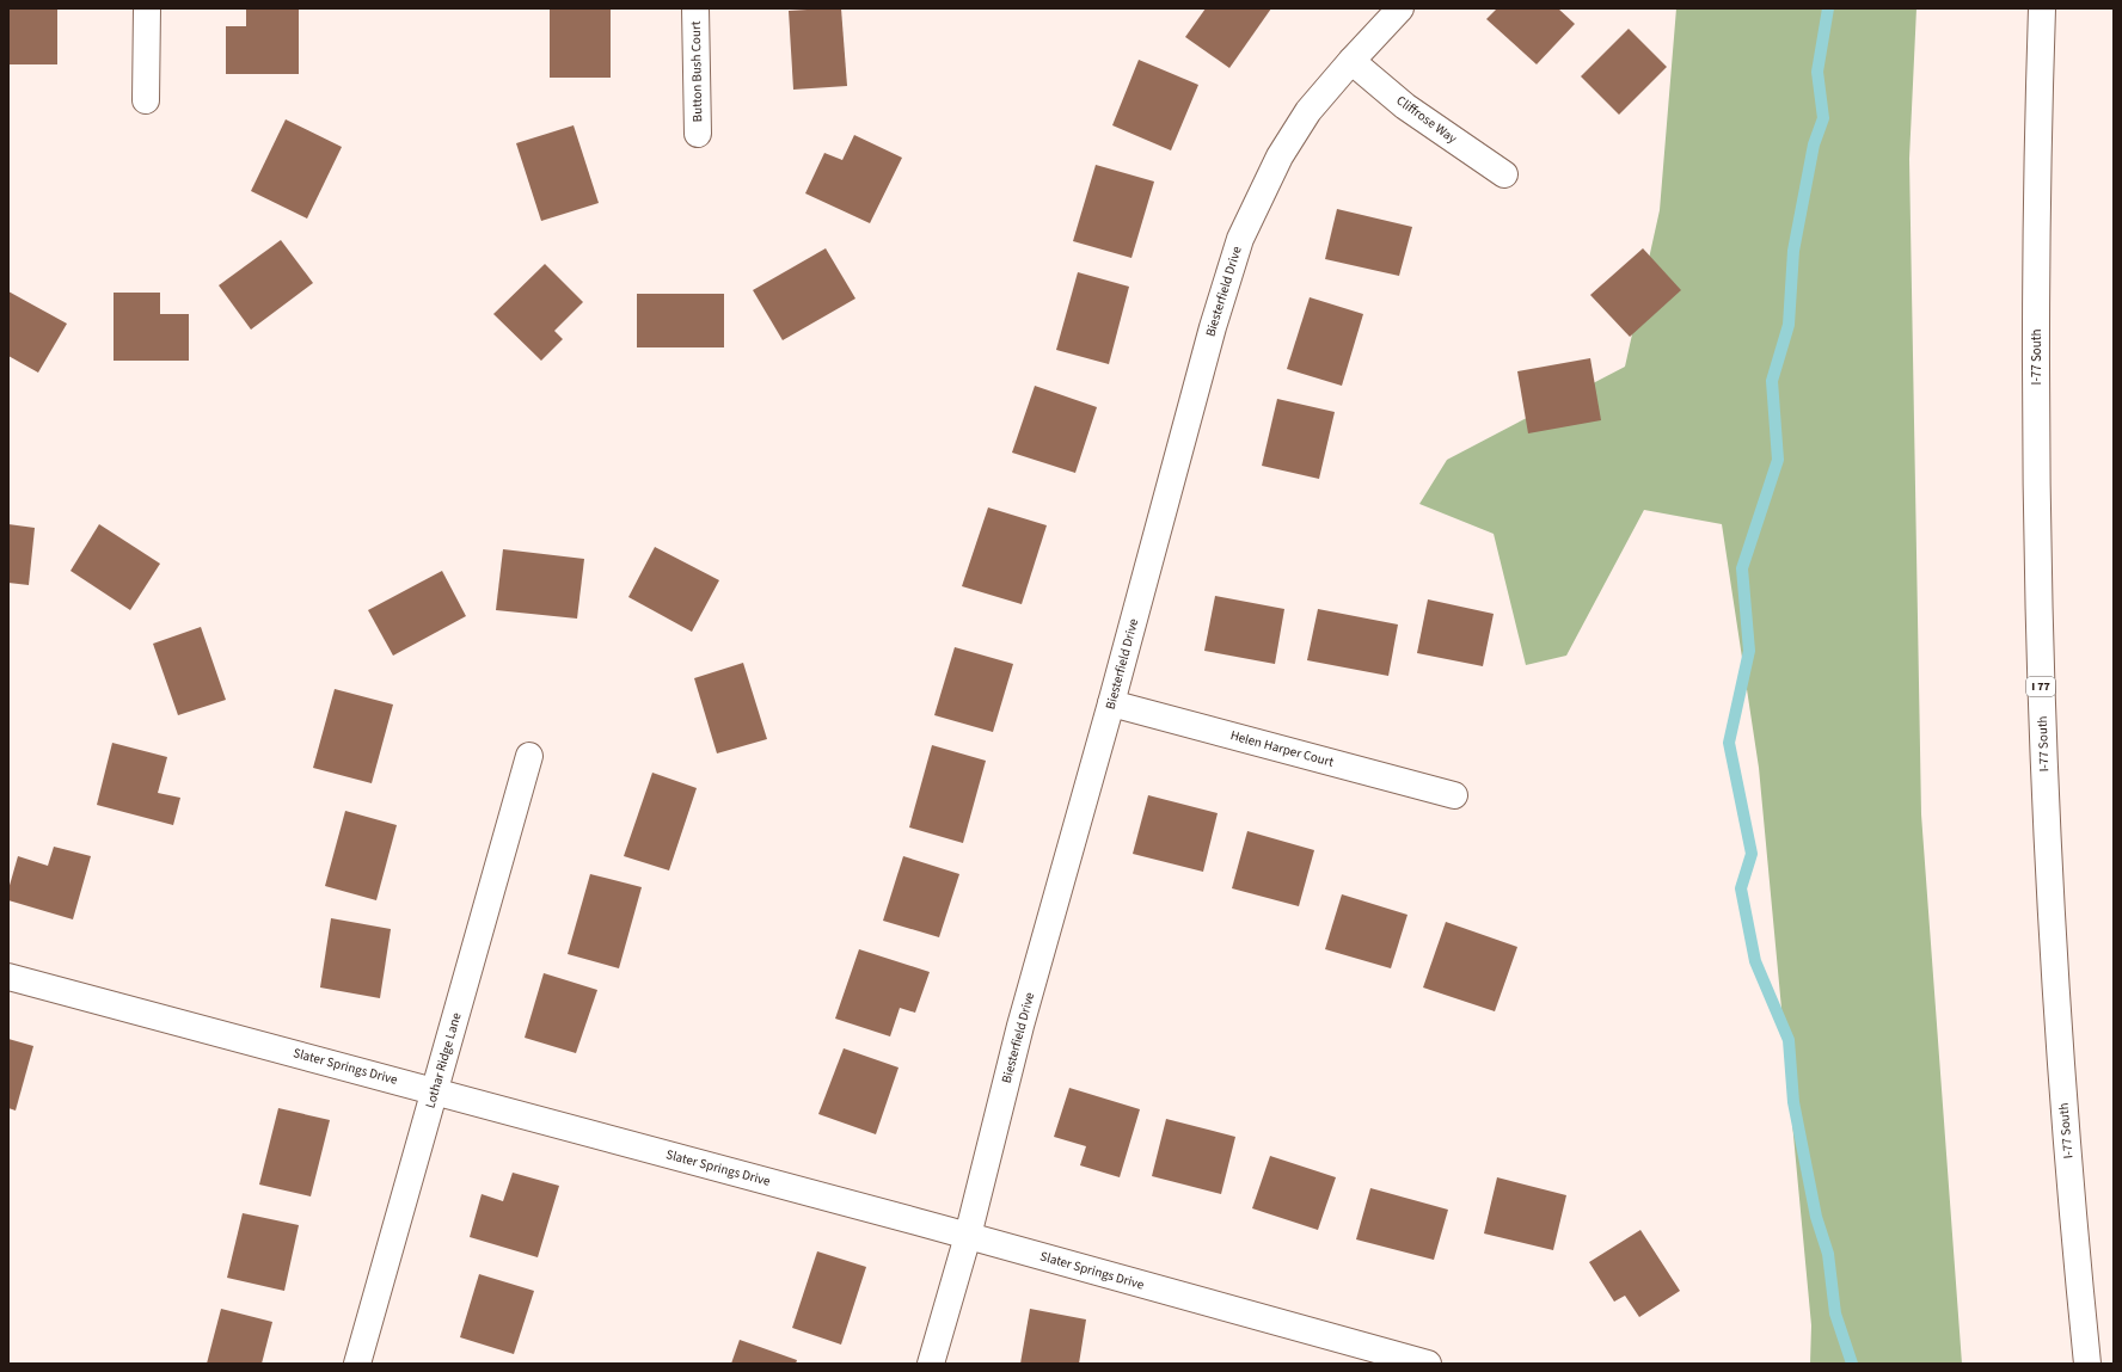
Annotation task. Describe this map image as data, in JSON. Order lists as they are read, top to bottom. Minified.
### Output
{"streets":{"main road":["Button Bush Court","Cliffrose Way","Biesterfield Drive","I-77 South","I 77","Helen Harper Court","Lothar Ridge Lane","Slater Springs Drive"]},"crossings":[["Cliffrose Way","Biesterfield Drive"],["Biesterfield Drive","Helen Harper Court"],["Biesterfield Drive","Slater Springs Drive"],["Lothar Ridge Lane","Slater Springs Drive"]]}
